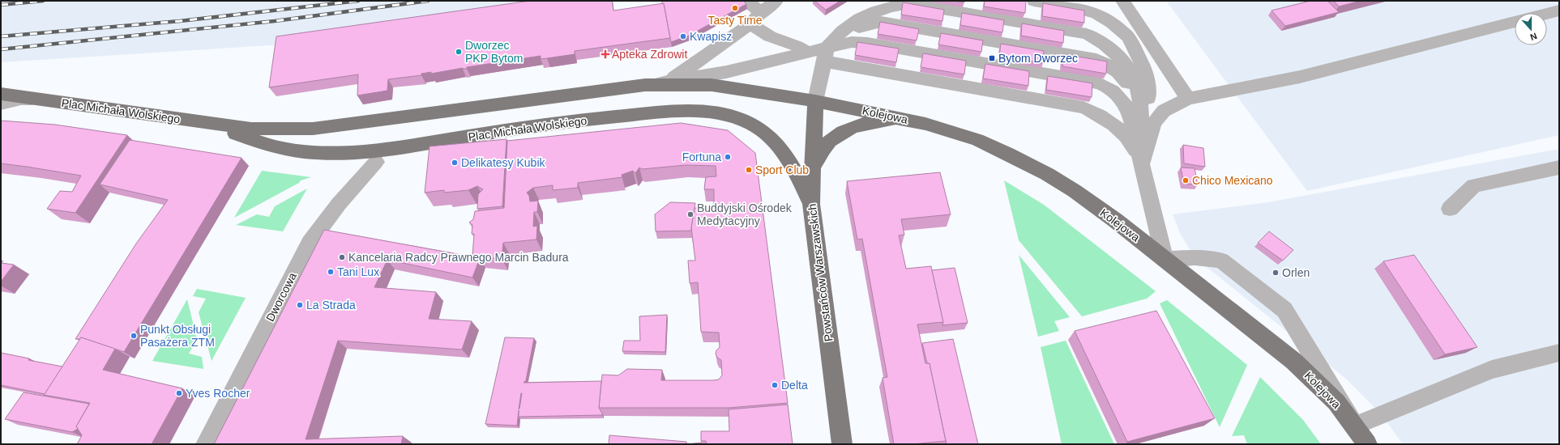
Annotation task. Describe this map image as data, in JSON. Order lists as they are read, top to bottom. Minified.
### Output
{"streets":{"main road":["Plac Michała Wolskiego","Kolejowa","Powstańców Warszawskich"],"street":["Dworcowa"]},"crossings":[["Plac Michała Wolskiego","Kolejowa"],["Plac Michała Wolskiego","Powstańców Warszawskich"],["Kolejowa","Powstańców Warszawskich"]],"places":{"other":["Tasty Time","Kwapisz","Dworzec PKP Bytom","Fortuna","Delikatesy Kubik","Sport Club","Chico Mexicano","Buddyjski Ośrodek Medytacyjny","Kancelaria Radcy Prawnego Marcin Badura","Tani Lux","Orlen","La Strada","Punkt Obsługi Pasażera ZTM","Delta","Yves Rocher"],"health":["Apteka Zdrowit"],"transit":["Bytom Dworzec"]},"north":"bottom"}
